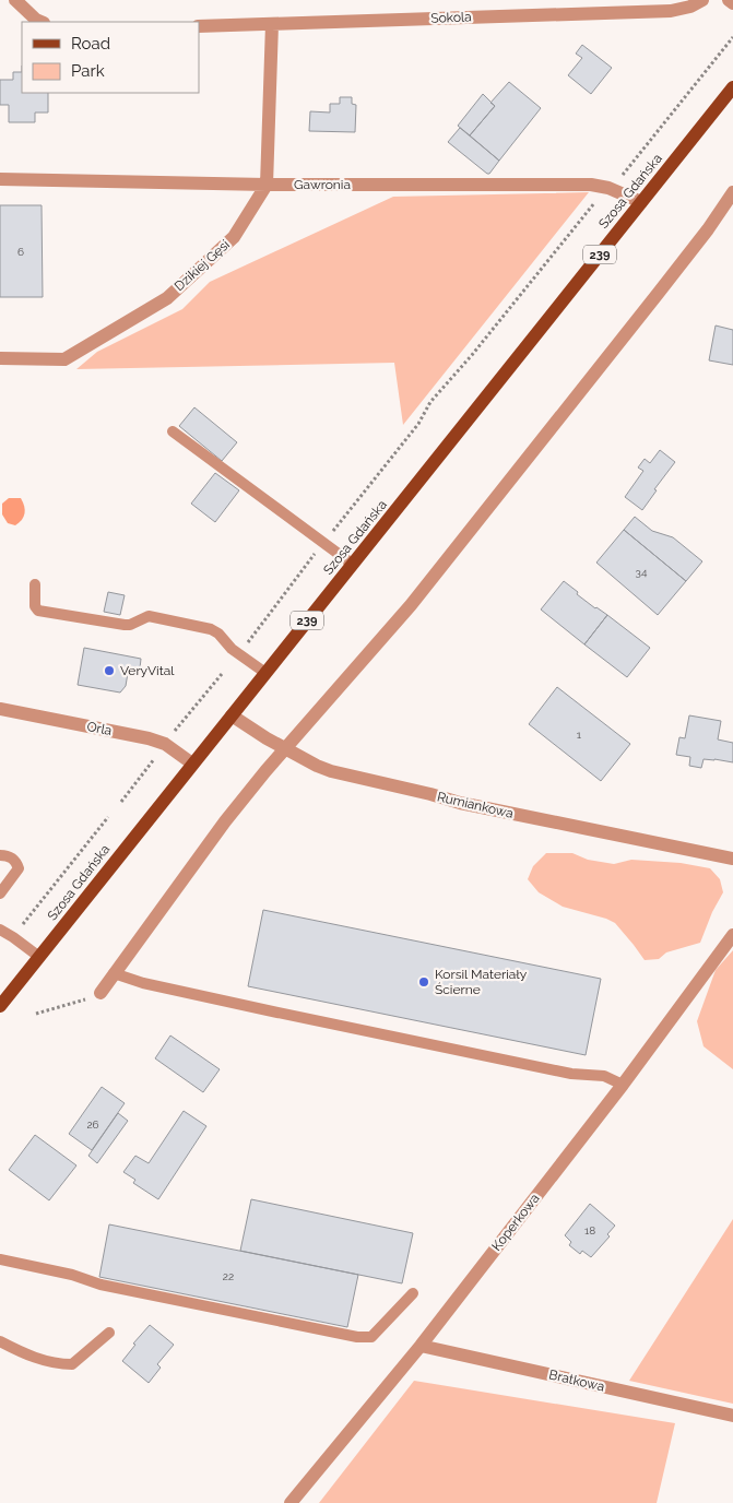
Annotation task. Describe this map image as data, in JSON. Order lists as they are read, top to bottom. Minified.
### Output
{"streets":{"main road":["Szosa Gdańska","239"],"street":["Sokola","Gawronia","Dzikiej Gęsi","Orla","Rumiankowa","Koperkowa","Bratkowa"]},"crossings":[["Gawronia","Szosa Gdańska"],["Gawronia","Dzikiej Gęsi"],["Szosa Gdańska","Orla"],["Szosa Gdańska","Rumiankowa"],["Koperkowa","Bratkowa"]],"places":["VeryVital","Korsil Materiały Ścierne"],"house_numbers":["6","34","1","26","18","22"],"legend":["Road","Park"]}
